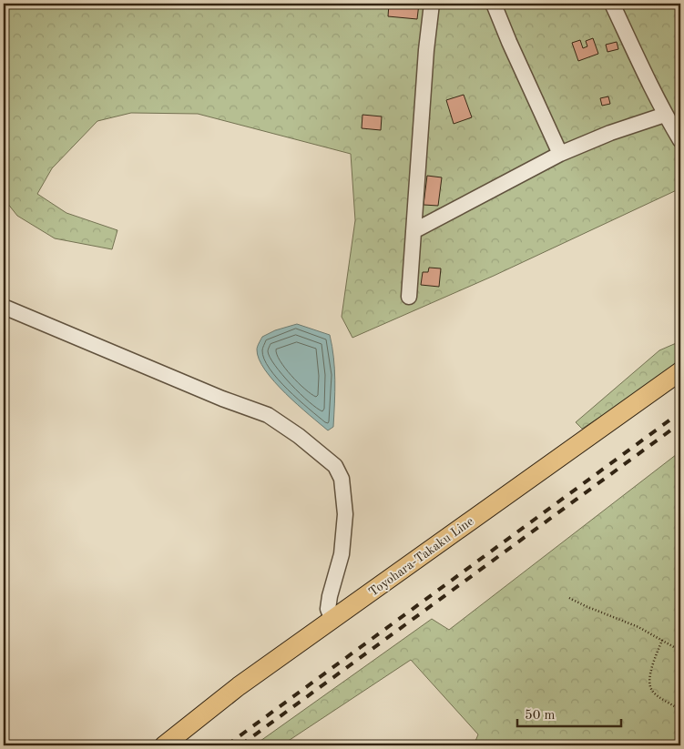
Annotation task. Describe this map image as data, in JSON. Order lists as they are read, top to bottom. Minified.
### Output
{"streets":{"main road":["Toyohara-Takaku Line"]},"scale_bar":"50 m"}
